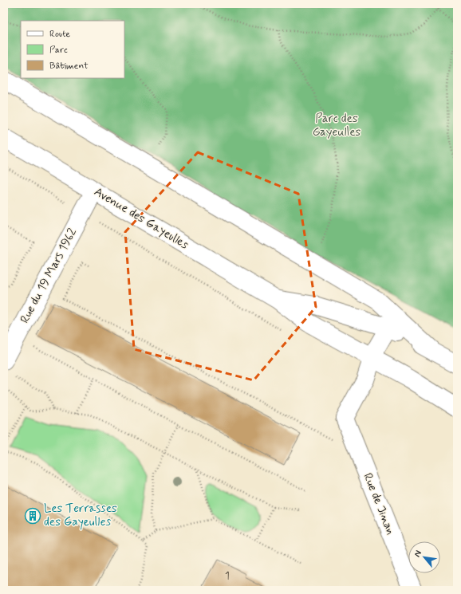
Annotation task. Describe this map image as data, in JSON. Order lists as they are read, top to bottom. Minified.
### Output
{"streets":{"street":["Avenue des Gayeulles","Rue du 19 Mars 1962","Rue de Jinan"]},"crossings":[["Avenue des Gayeulles","Rue du 19 Mars 1962"],["Avenue des Gayeulles","Rue de Jinan"]],"parks":["Parc des Gayeulles"],"places":{"building":["Les Terrasses des Gayeulles"]},"house_numbers":["1"],"legend":["Route","Parc","Bâtiment"],"north":"top left"}
